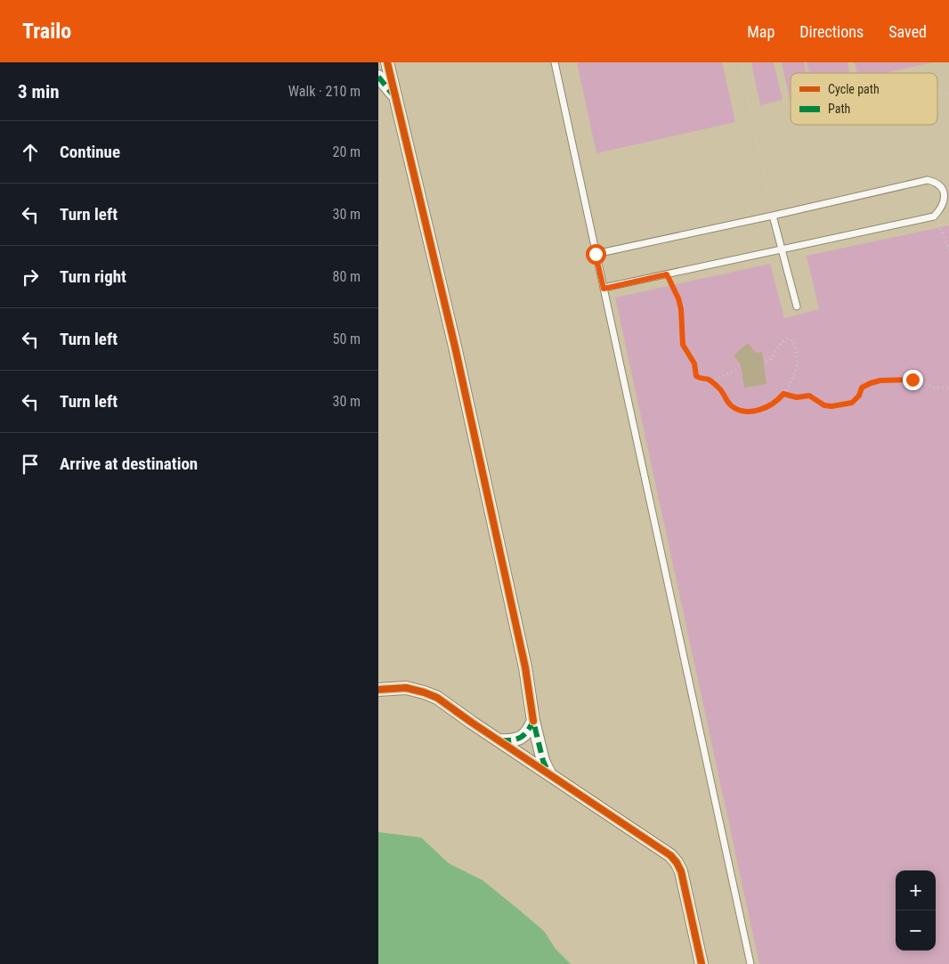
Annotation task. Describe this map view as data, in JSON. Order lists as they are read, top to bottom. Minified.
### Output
{"legend":["Cycle path","Path"],"page":{"header":"Trailo","nav":["Map","Directions","Saved"],"heading":["3 min","Walk · 210 m"],"list":[["Continue","20 m"],["Turn left","30 m"],["Turn right","80 m"],["Turn left","50 m"],["Turn left","30 m"],"Arrive at destination"],"map_buttons":["+","−"]}}
